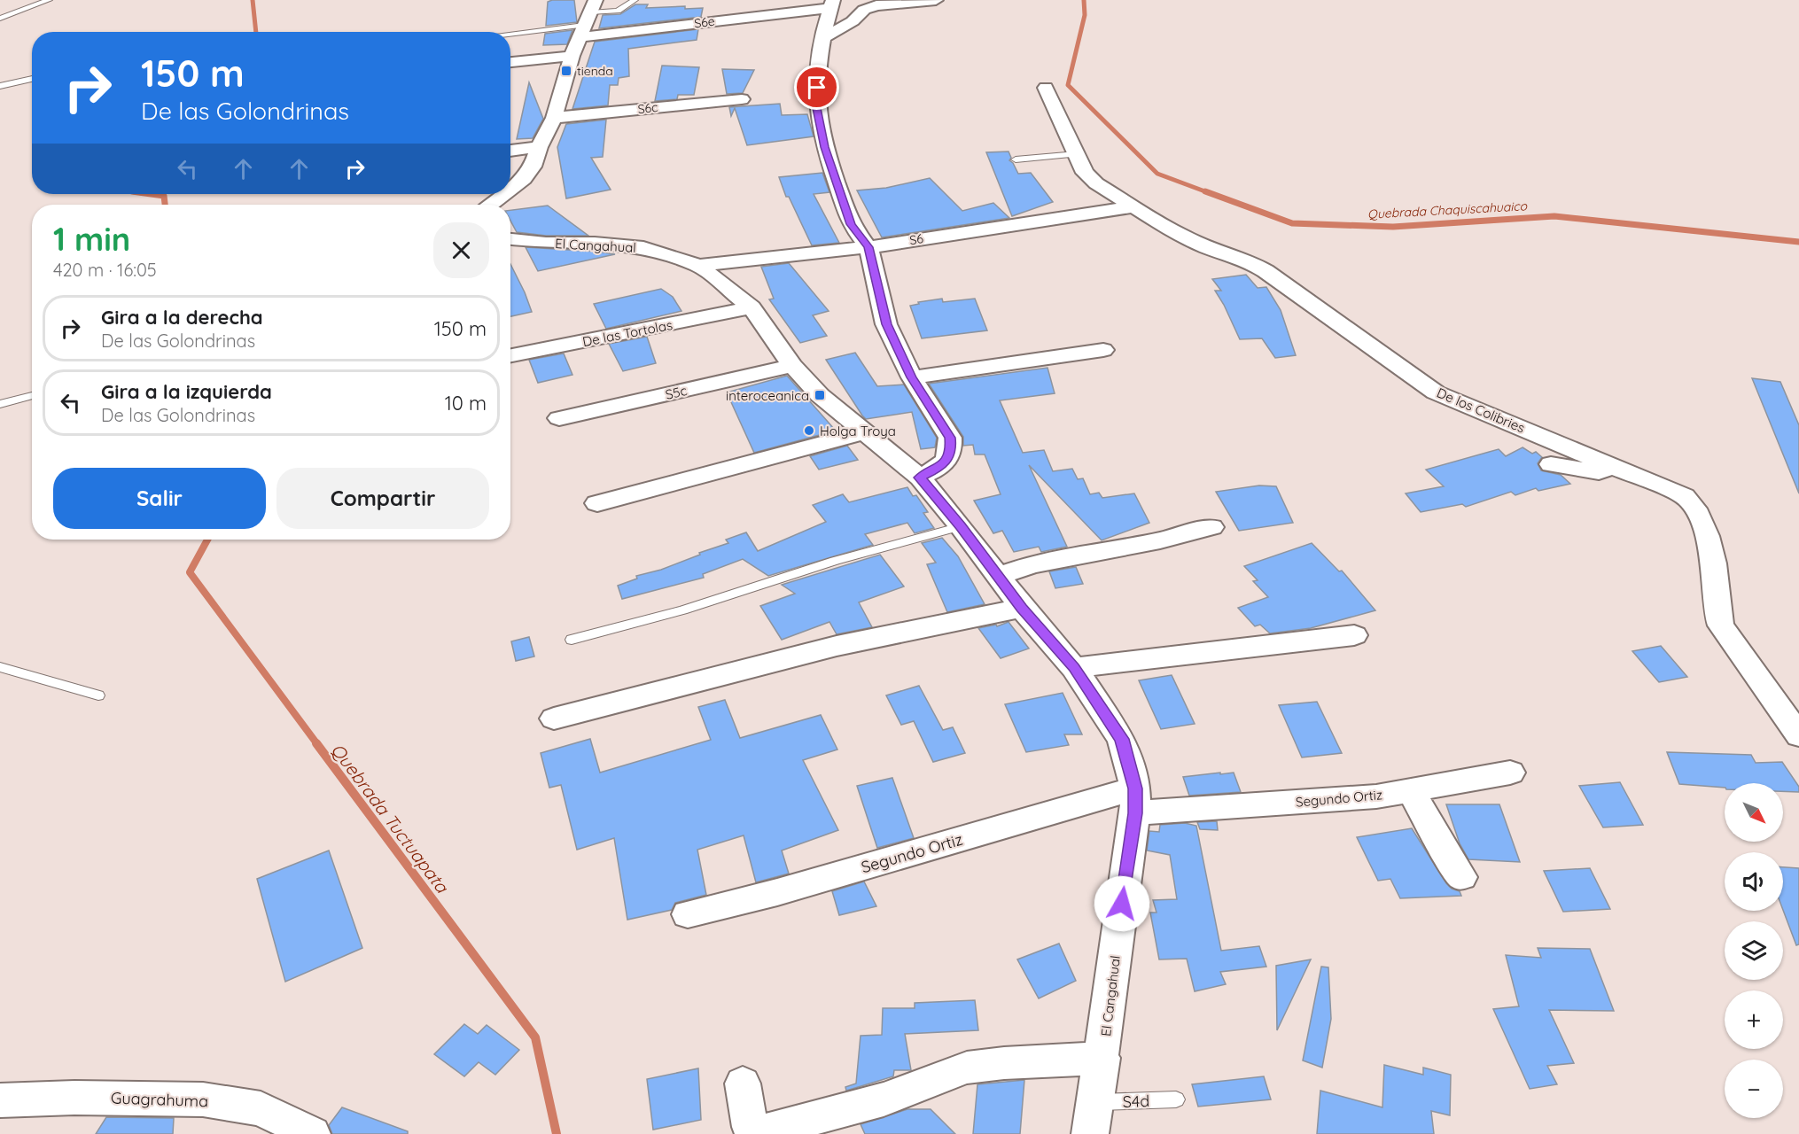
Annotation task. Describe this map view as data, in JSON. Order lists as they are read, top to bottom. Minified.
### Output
{"streets":{"street":["S6e","S6c","S6","El Cangahual","De las Tortolas","S5c","De los Colibries","Segundo Ortiz","Guagrahuma"],"lane":["S4d"]},"crossings":[["S6","El Cangahual"],["S6","De los Colibries"],["El Cangahual","De las Tortolas"],["El Cangahual","S5c"],["El Cangahual","Segundo Ortiz"],["El Cangahual","S4d"]],"water":["Quebrada Chaquiscahuaico","Quebrada Tuctuapata"],"places":{"transit":["tienda","interoceanica"],"other":["Holga Troya"]},"north":"bottom right","page":{"turn":["150 m","De las Golondrinas"],"heading":["1 min","420 m · 16:05"],"list":[{"name":"Gira a la derecha","note":"De las Golondrinas","value":"150 m"},{"name":"Gira a la izquierda","note":"De las Golondrinas","value":"10 m"}],"buttons":["Salir","Compartir"],"map_buttons":["+","−"]}}
